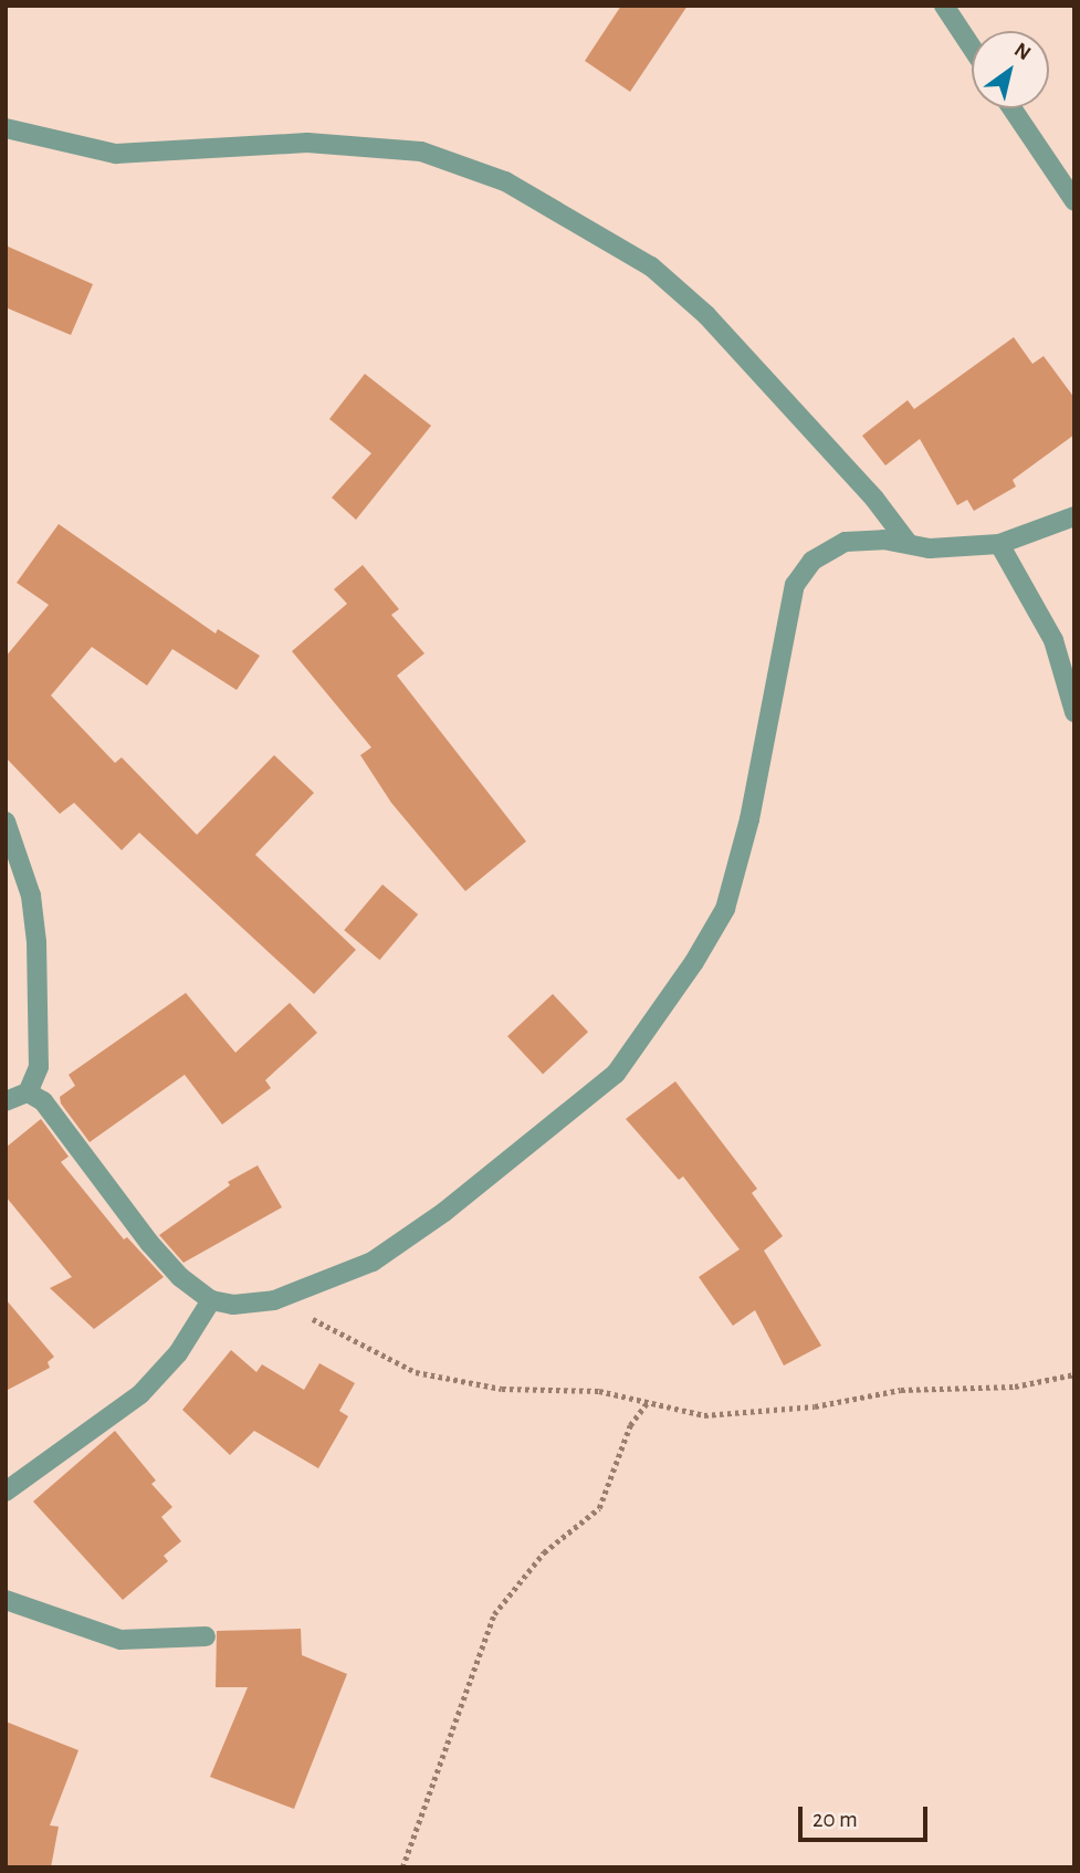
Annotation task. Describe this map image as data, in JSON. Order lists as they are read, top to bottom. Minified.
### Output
{"scale_bar":"20 m","north":"top right"}
